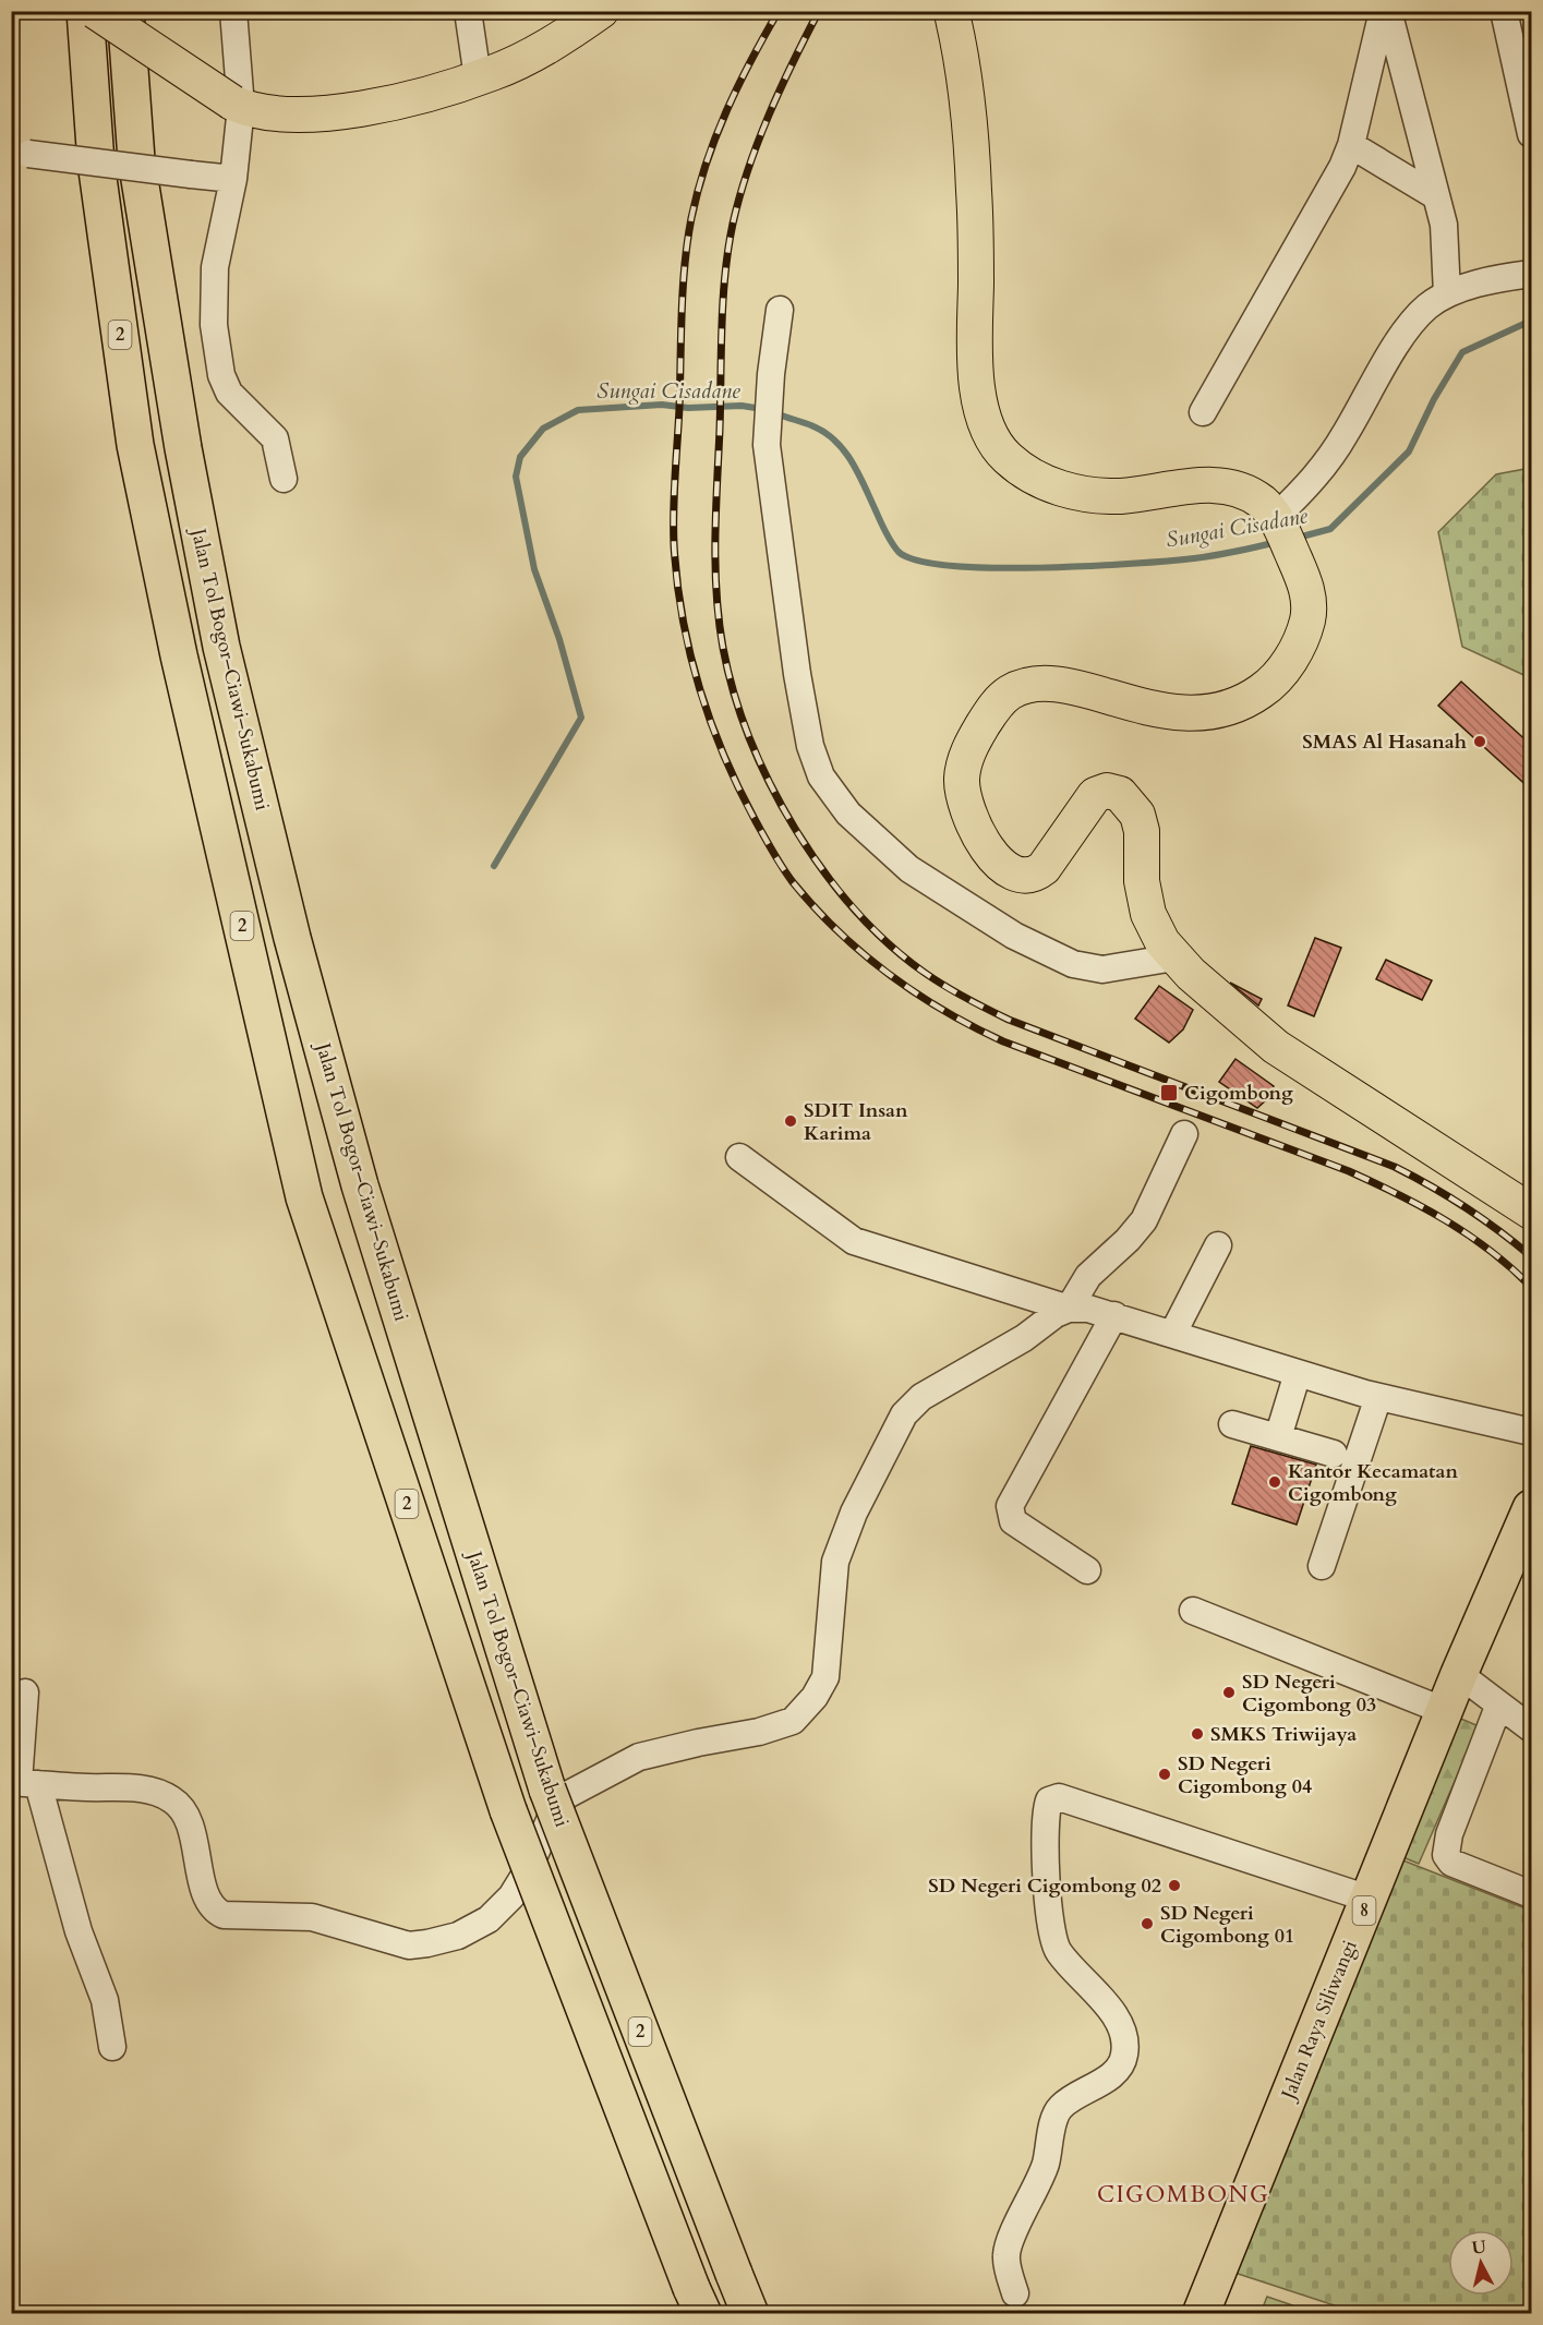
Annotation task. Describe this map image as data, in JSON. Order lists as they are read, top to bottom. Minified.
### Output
{"streets":{"highway":["2","Jalan Tol Bogor–Ciawi–Sukabumi","8","Jalan Raya Siliwangi"]},"districts":["CIGOMBONG"],"water":["Sungai Cisadane"],"places":{"other":["SMAS Al Hasanah","SDIT Insan Karima","Kantor Kecamatan Cigombong","SD Negeri Cigombong 03","SMKS Triwijaya","SD Negeri Cigombong 04","SD Negeri Cigombong 02","SD Negeri Cigombong 01"],"transit":["Cigombong"]},"north":"top"}
